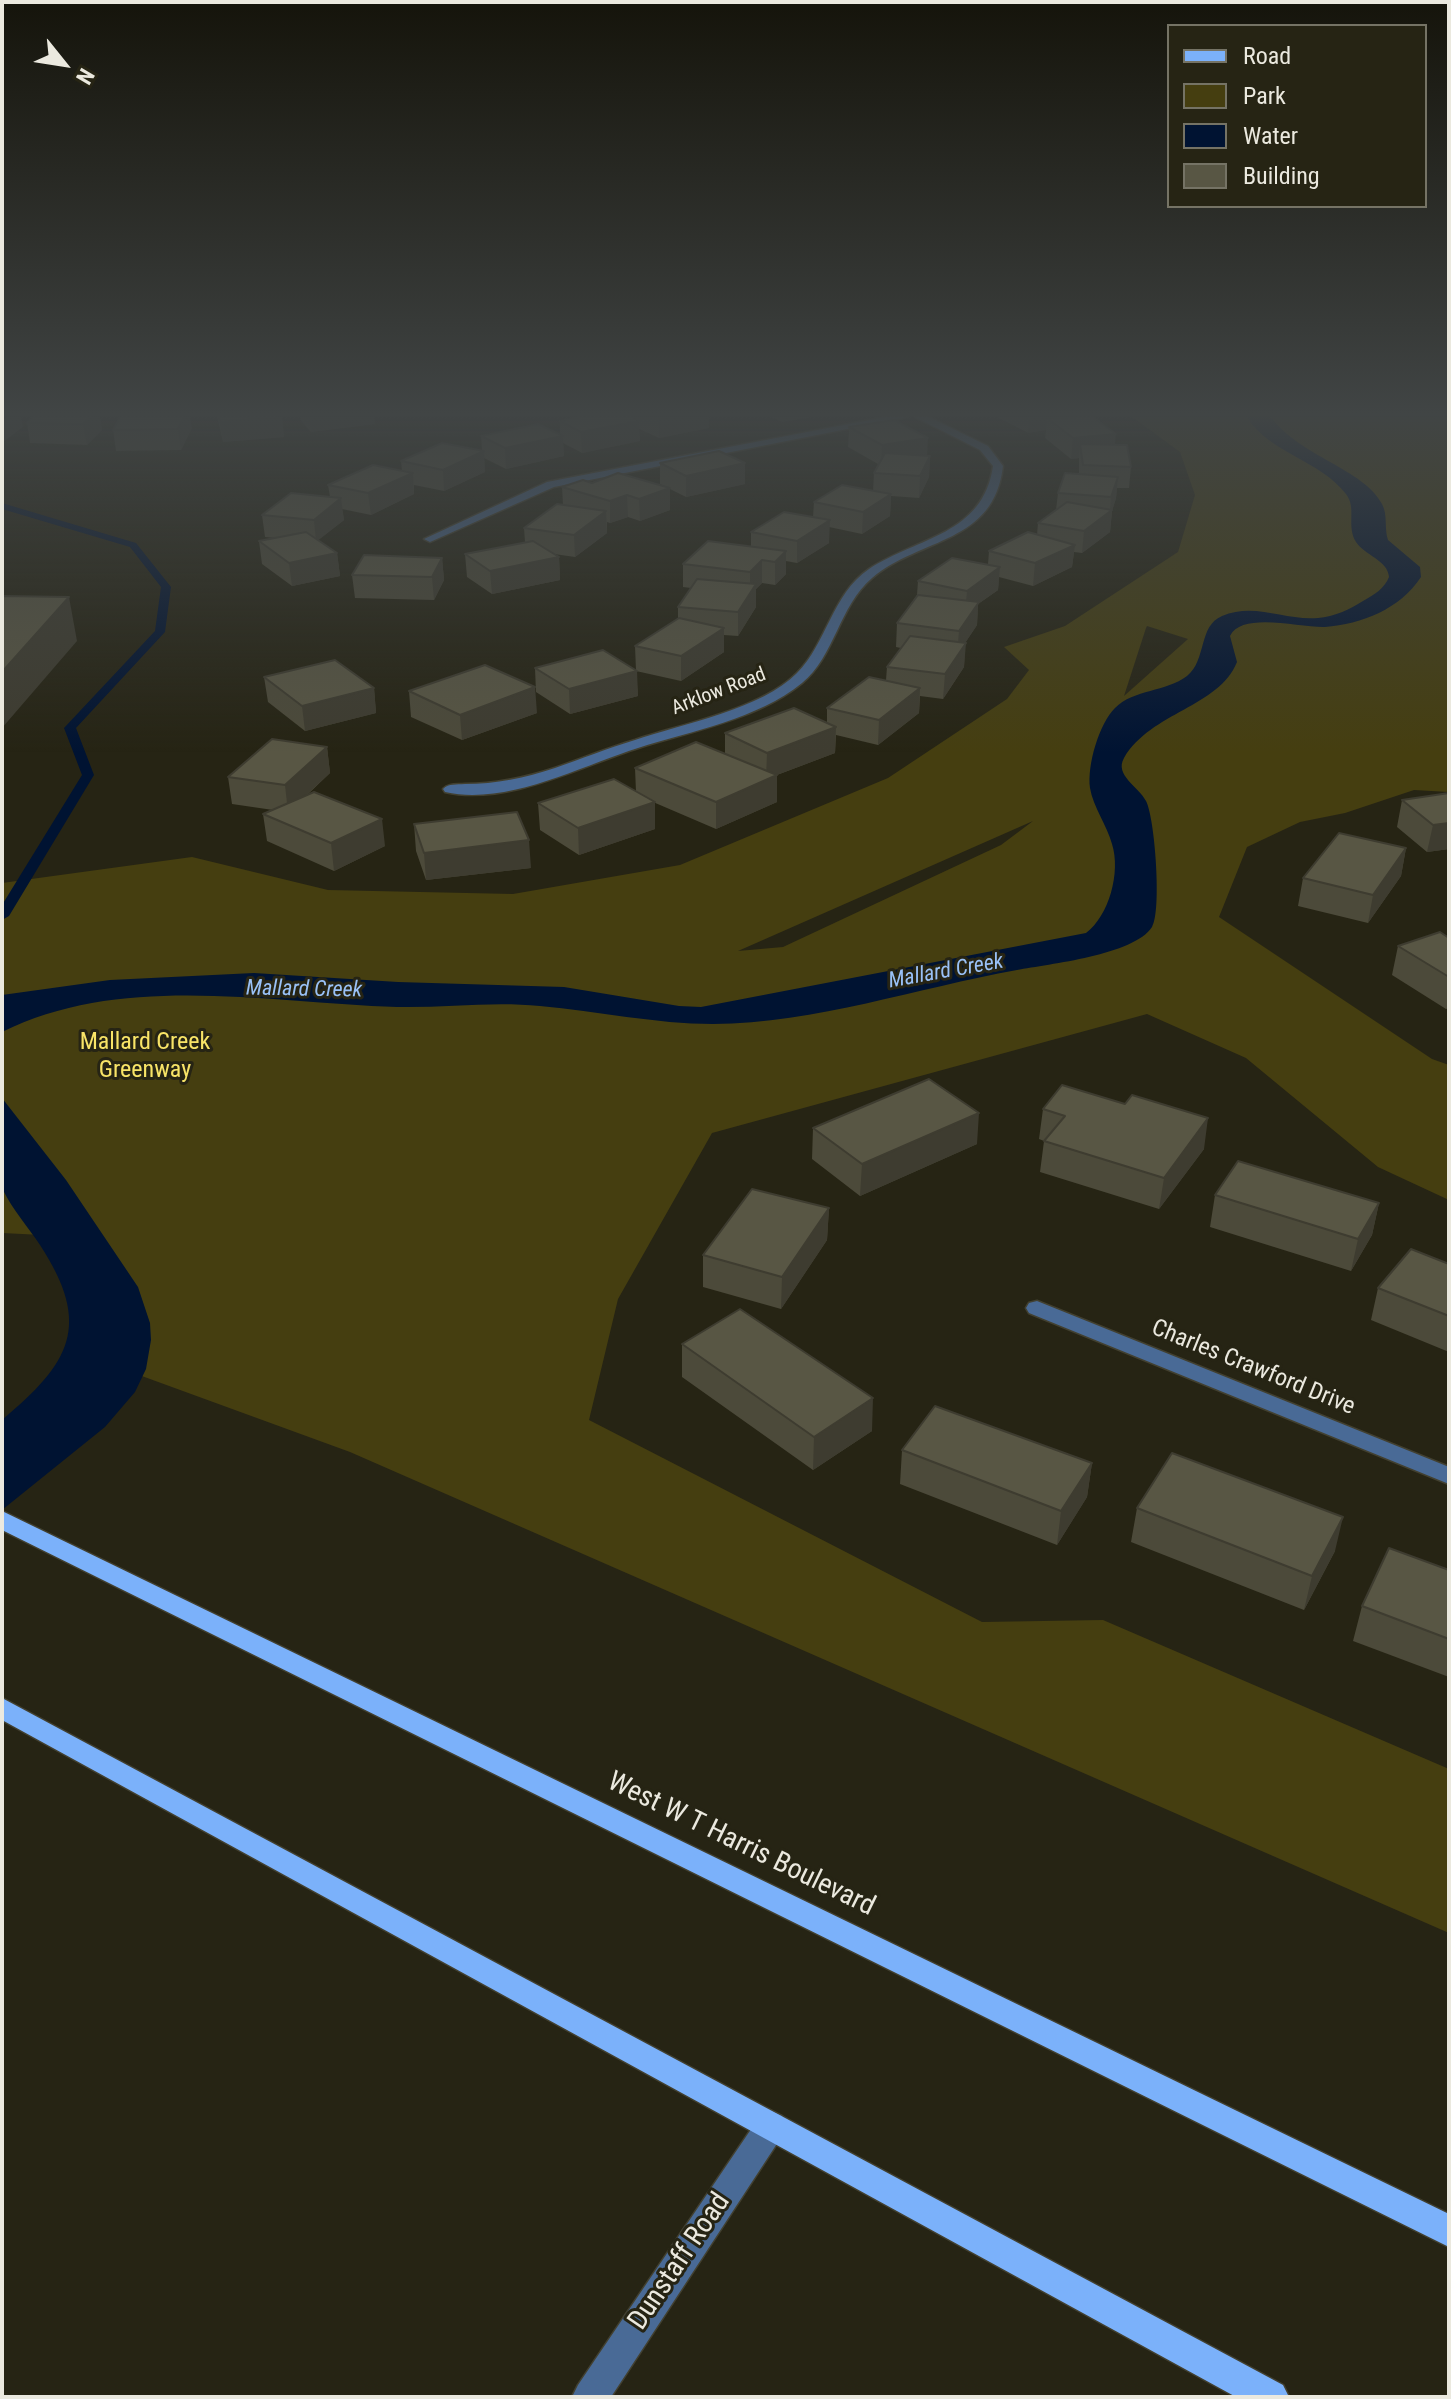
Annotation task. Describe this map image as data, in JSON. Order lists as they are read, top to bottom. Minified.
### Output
{"streets":{"main road":["West W T Harris Boulevard"],"street":["Arklow Road","Charles Crawford Drive","Dunstaff Road"]},"water":["Mallard Creek"],"parks":["Mallard Creek Greenway"],"legend":["Road","Park","Water","Building"],"north":"bottom right"}
